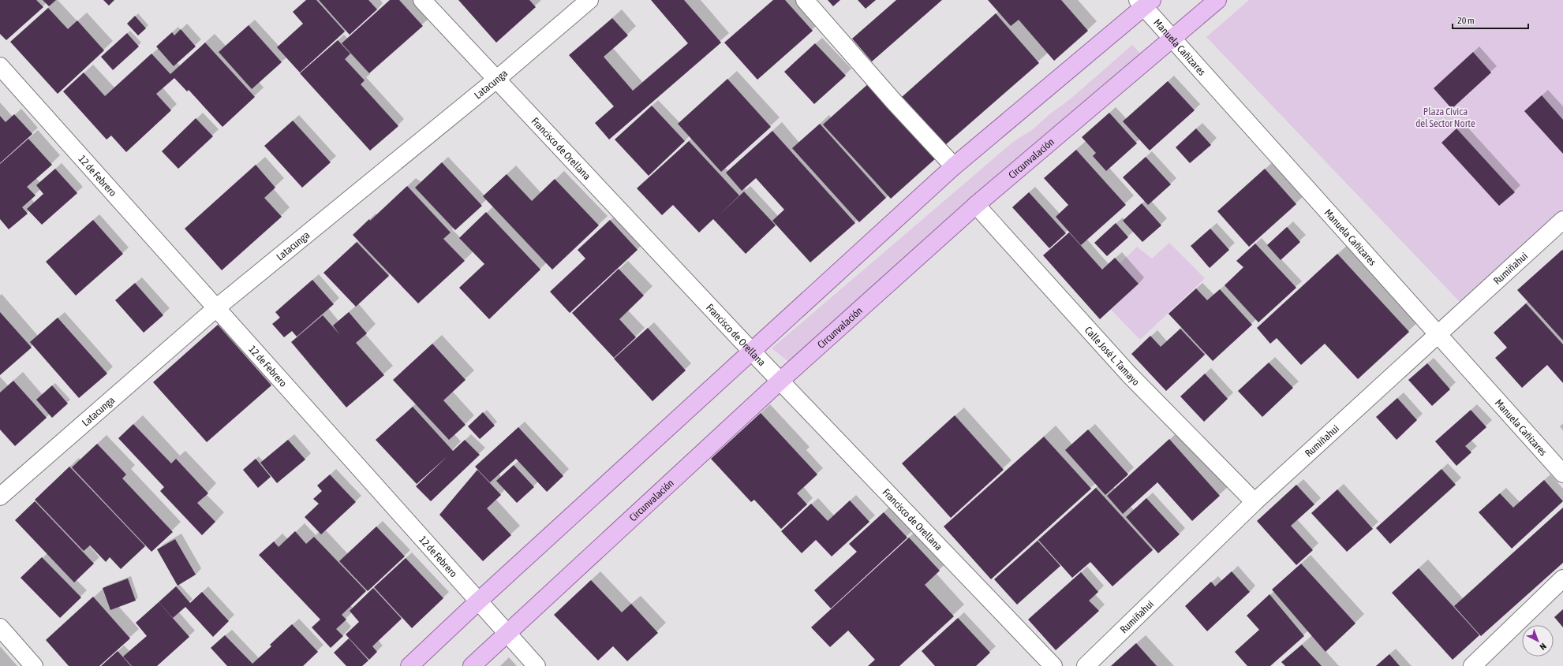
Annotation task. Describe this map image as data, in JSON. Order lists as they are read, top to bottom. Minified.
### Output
{"streets":{"main road":["Circunvalación"],"street":["Manuela Cañizares","Latacunga","Francisco de Orellana","12 de Febrero","Rumiñahui","Calle José L. Tamayo"]},"crossings":[["Manuela Cañizares","Circunvalación"],["Manuela Cañizares","Rumiñahui"],["Latacunga","Francisco de Orellana"],["Latacunga","12 de Febrero"],["Francisco de Orellana","Circunvalación"],["Circunvalación","12 de Febrero"],["Circunvalación","Calle José L. Tamayo"],["Rumiñahui","Calle José L. Tamayo"]],"parks":["Plaza Cívica del Sector Norte"],"scale_bar":"20 m","north":"bottom right"}
